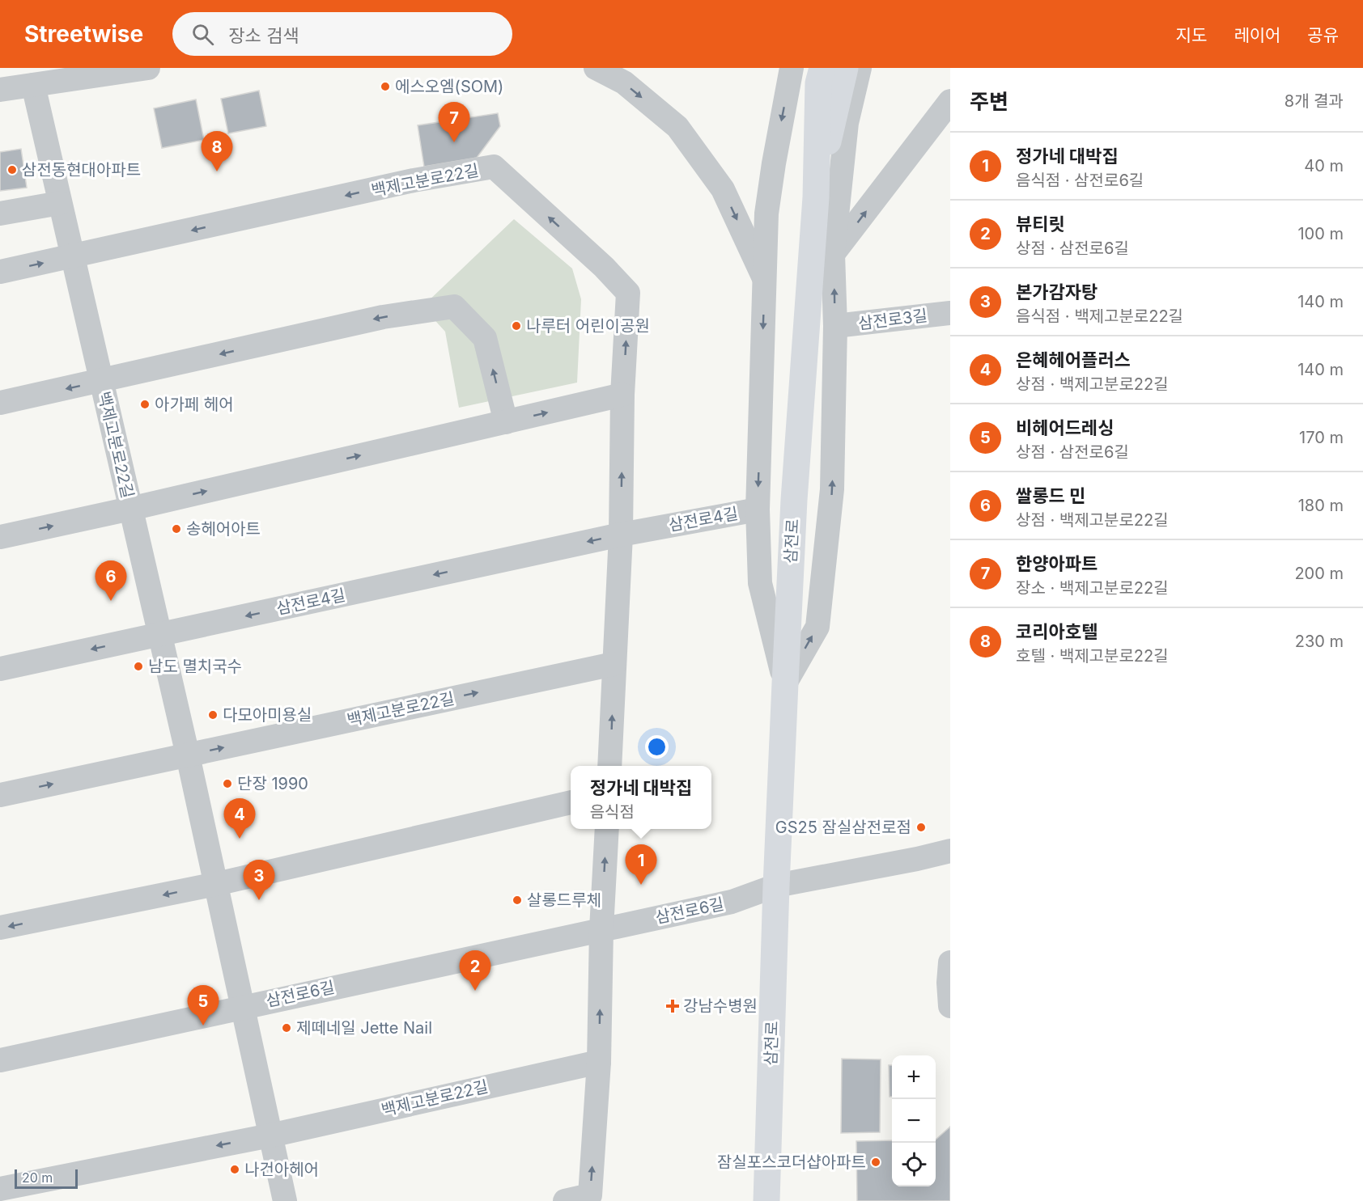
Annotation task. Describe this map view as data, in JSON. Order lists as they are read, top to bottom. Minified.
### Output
{"streets":{"main road":["삼전로"],"street":["백제고분로22길","삼전로3길","삼전로4길","삼전로6길"]},"crossings":[["백제고분로22길","삼전로4길"],["백제고분로22길","삼전로6길"],["삼전로","삼전로6길"]],"one_way":["삼전로4길"],"places":{"other":["에스오엠(SOM)","삼전동현대아파트","나루터 어린이공원","아가페 헤어","송헤어아트","남도 멸치국수","다모아미용실","단장 1990","GS25 잠실삼전로점","살롱드루체","제떼네일 Jette Nail","잠실포스코더샵아파트","나건아헤어"],"health":["강남수병원"]},"scale_bar":"20 m","page":{"header":"Streetwise","search":"장소 검색","nav":["지도","레이어","공유"],"heading":["주변","8개 결과"],"pins":["7","8","6","4","1","3","2","5"],"list":[{"mark":"1","name":"정가네 대박집","note":"음식점 · 삼전로6길","value":"40 m"},{"mark":"2","name":"뷰티릿","note":"상점 · 삼전로6길","value":"100 m"},{"mark":"3","name":"본가감자탕","note":"음식점 · 백제고분로22길","value":"140 m"},{"mark":"4","name":"은혜헤어플러스","note":"상점 · 백제고분로22길","value":"140 m"},{"mark":"5","name":"비헤어드레싱","note":"상점 · 삼전로6길","value":"170 m"},{"mark":"6","name":"쌀롱드 민","note":"상점 · 백제고분로22길","value":"180 m"},{"mark":"7","name":"한양아파트","note":"장소 · 백제고분로22길","value":"200 m"},{"mark":"8","name":"코리아호텔","note":"호텔 · 백제고분로22길","value":"230 m"}],"popup":["정가네 대박집","음식점"],"map_buttons":["+","−"],"scale":"20 m"}}
